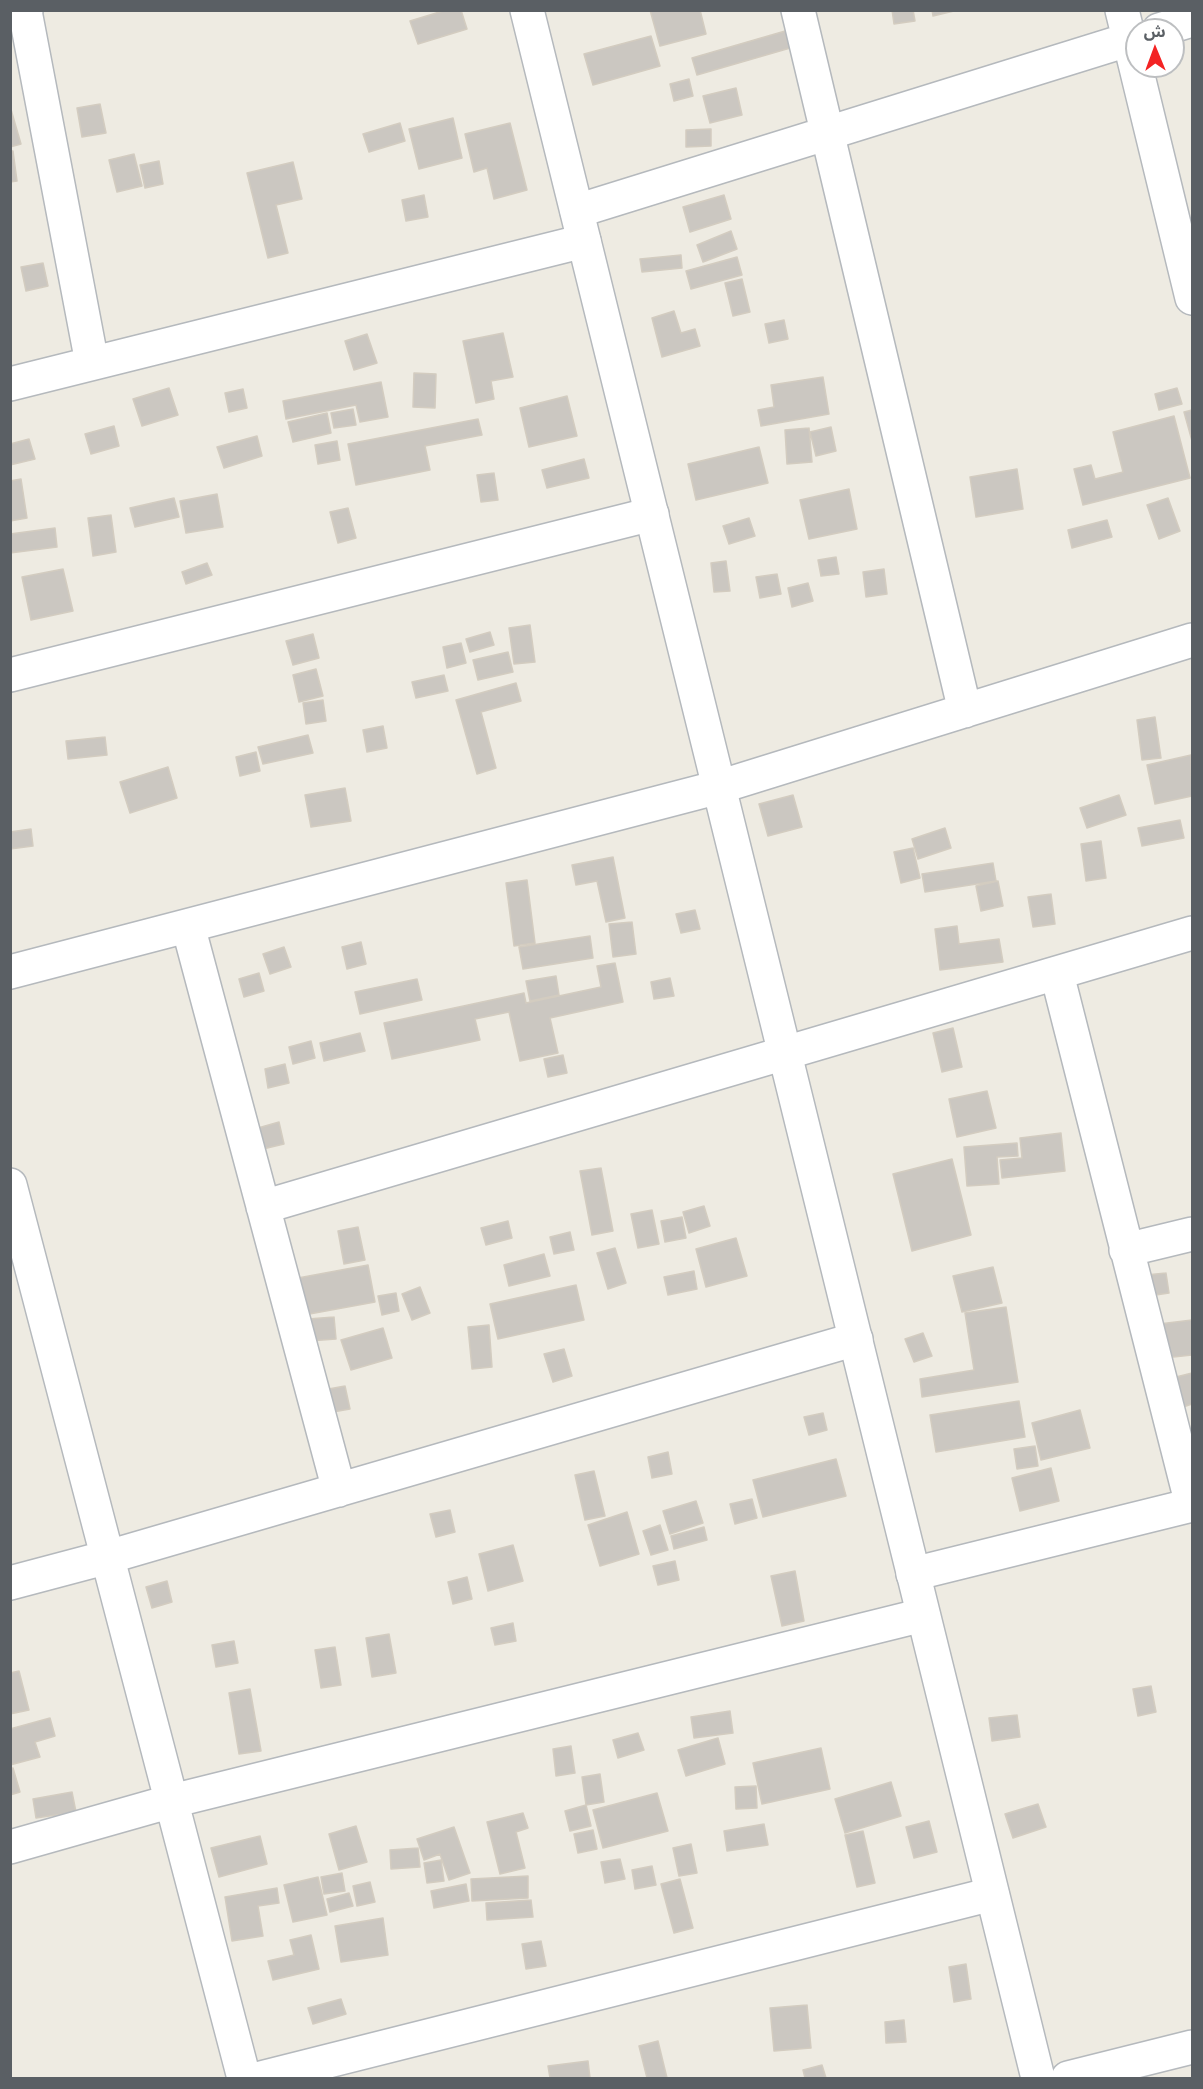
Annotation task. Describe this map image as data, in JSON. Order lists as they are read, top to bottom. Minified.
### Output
{"north":"top"}
